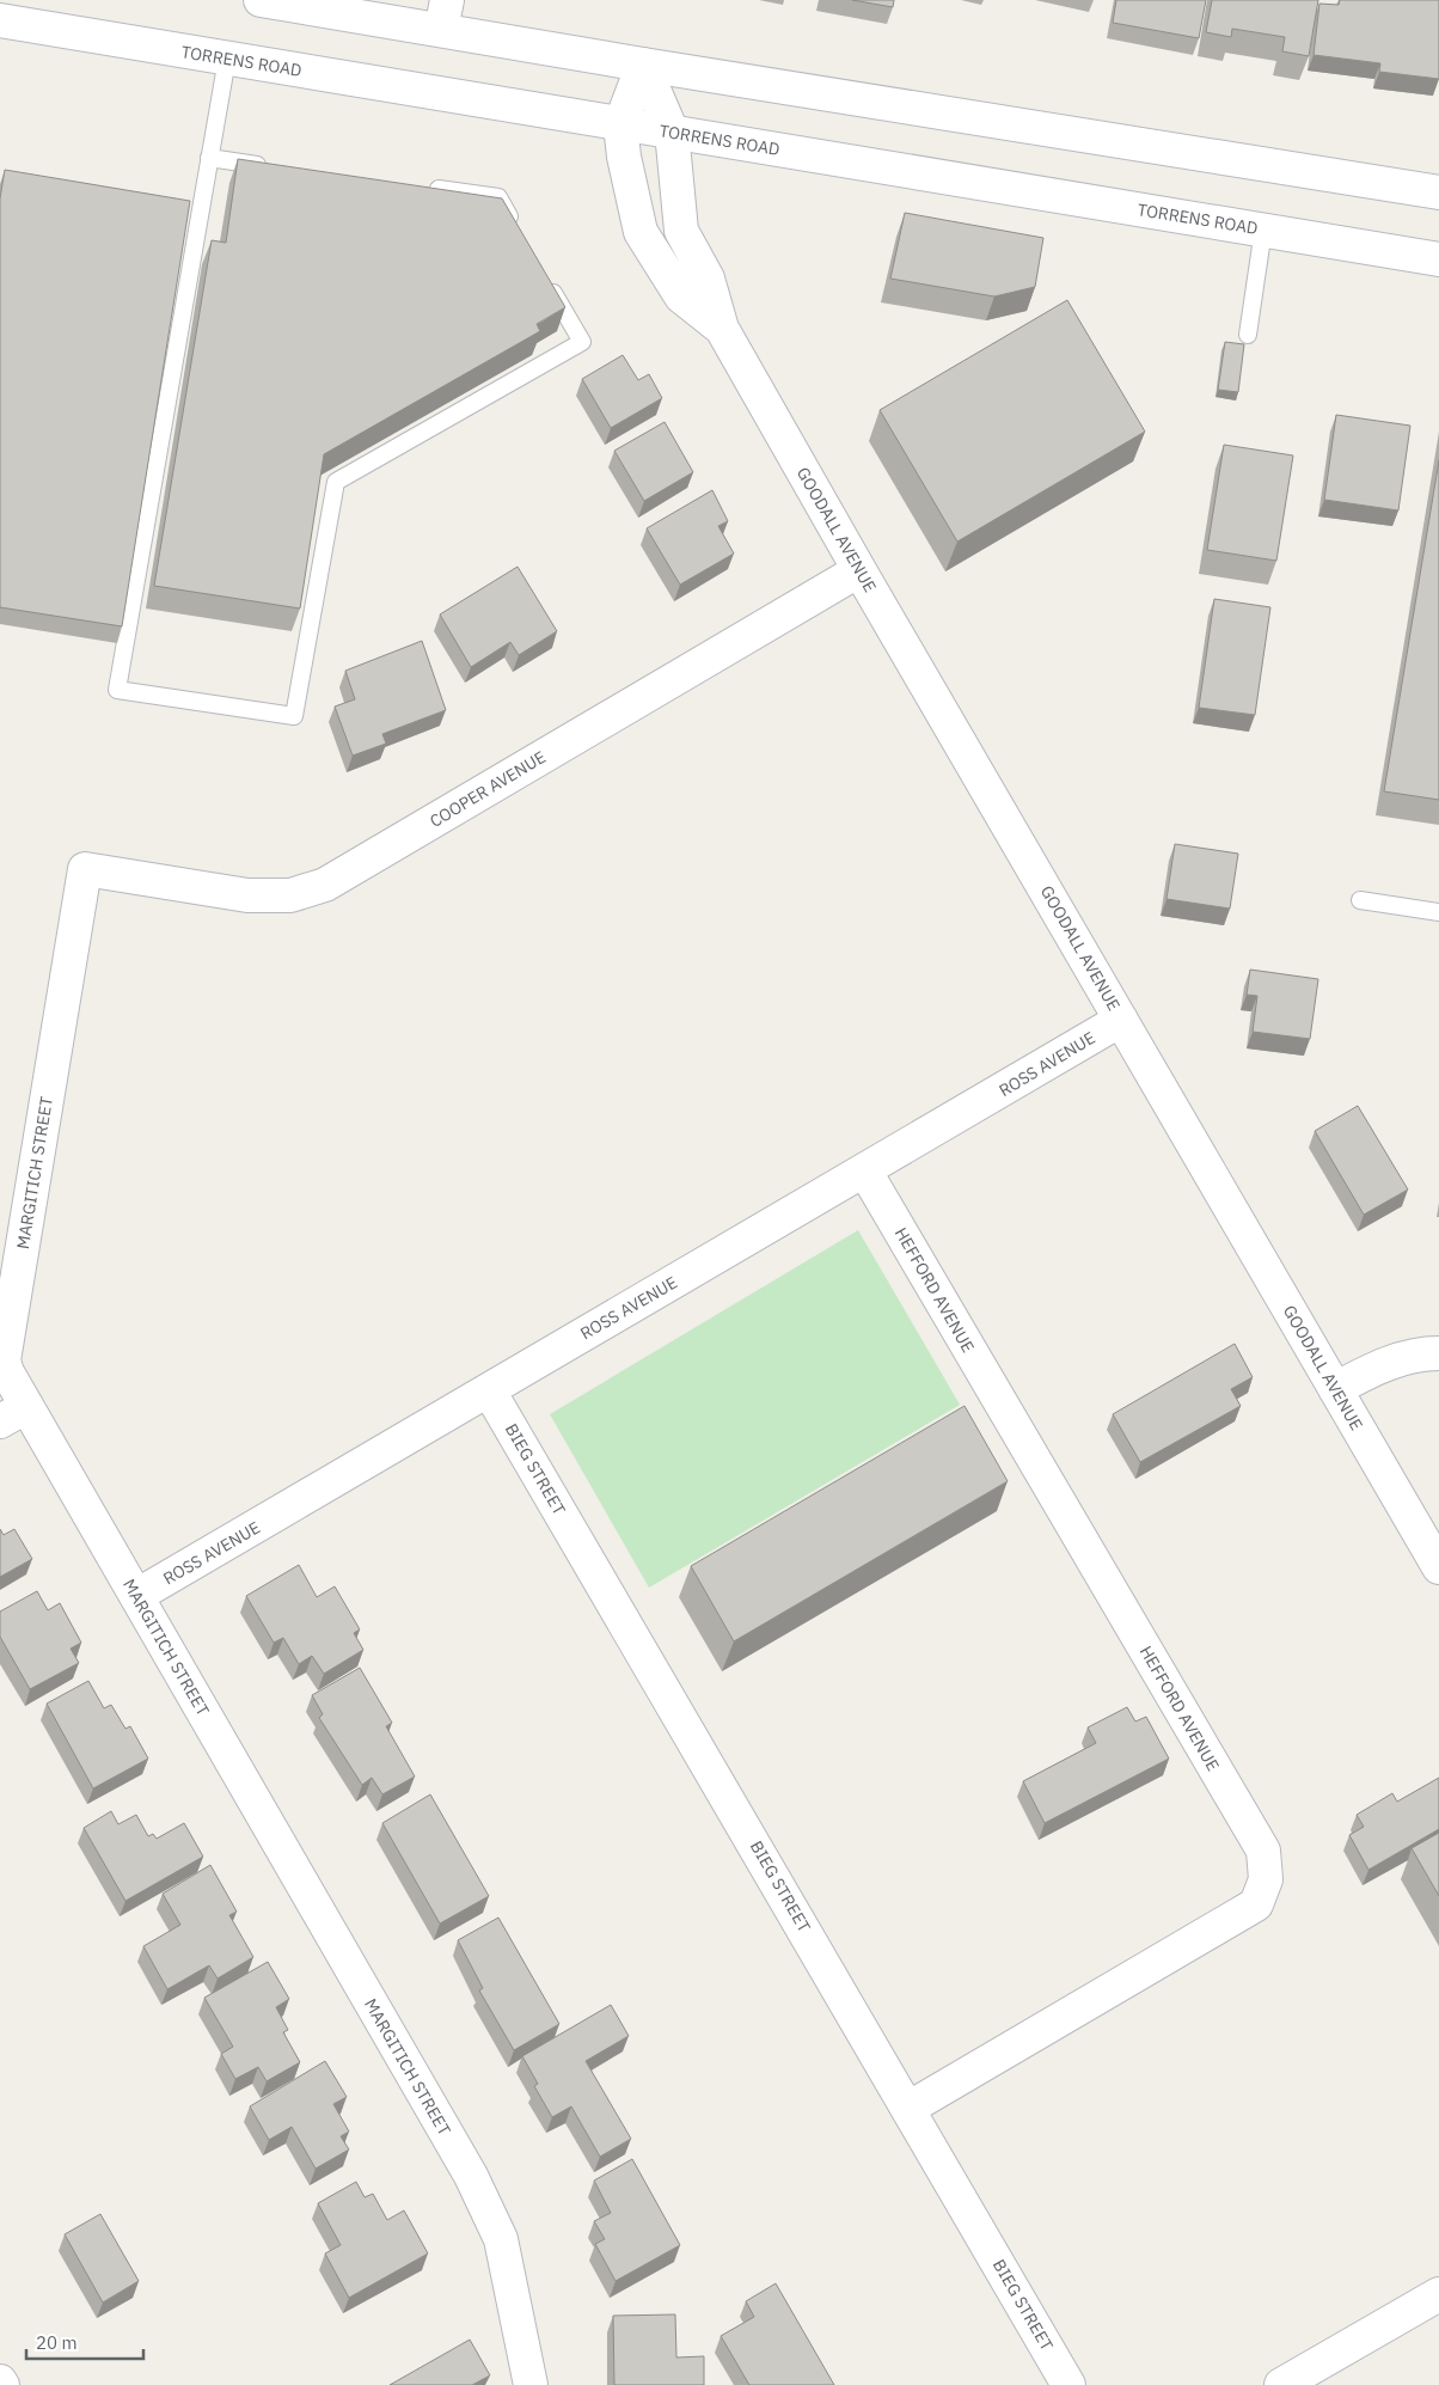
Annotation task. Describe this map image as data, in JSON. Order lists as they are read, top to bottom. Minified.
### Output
{"streets":{"street":["TORRENS ROAD","GOODALL AVENUE","COOPER AVENUE","ROSS AVENUE","MARGITICH STREET","HEFFORD AVENUE","BIEG STREET"]},"crossings":[["TORRENS ROAD","GOODALL AVENUE"],["GOODALL AVENUE","COOPER AVENUE"],["GOODALL AVENUE","ROSS AVENUE"],["COOPER AVENUE","MARGITICH STREET"],["ROSS AVENUE","MARGITICH STREET"],["ROSS AVENUE","HEFFORD AVENUE"],["ROSS AVENUE","BIEG STREET"],["HEFFORD AVENUE","BIEG STREET"]],"scale_bar":"20 m"}
